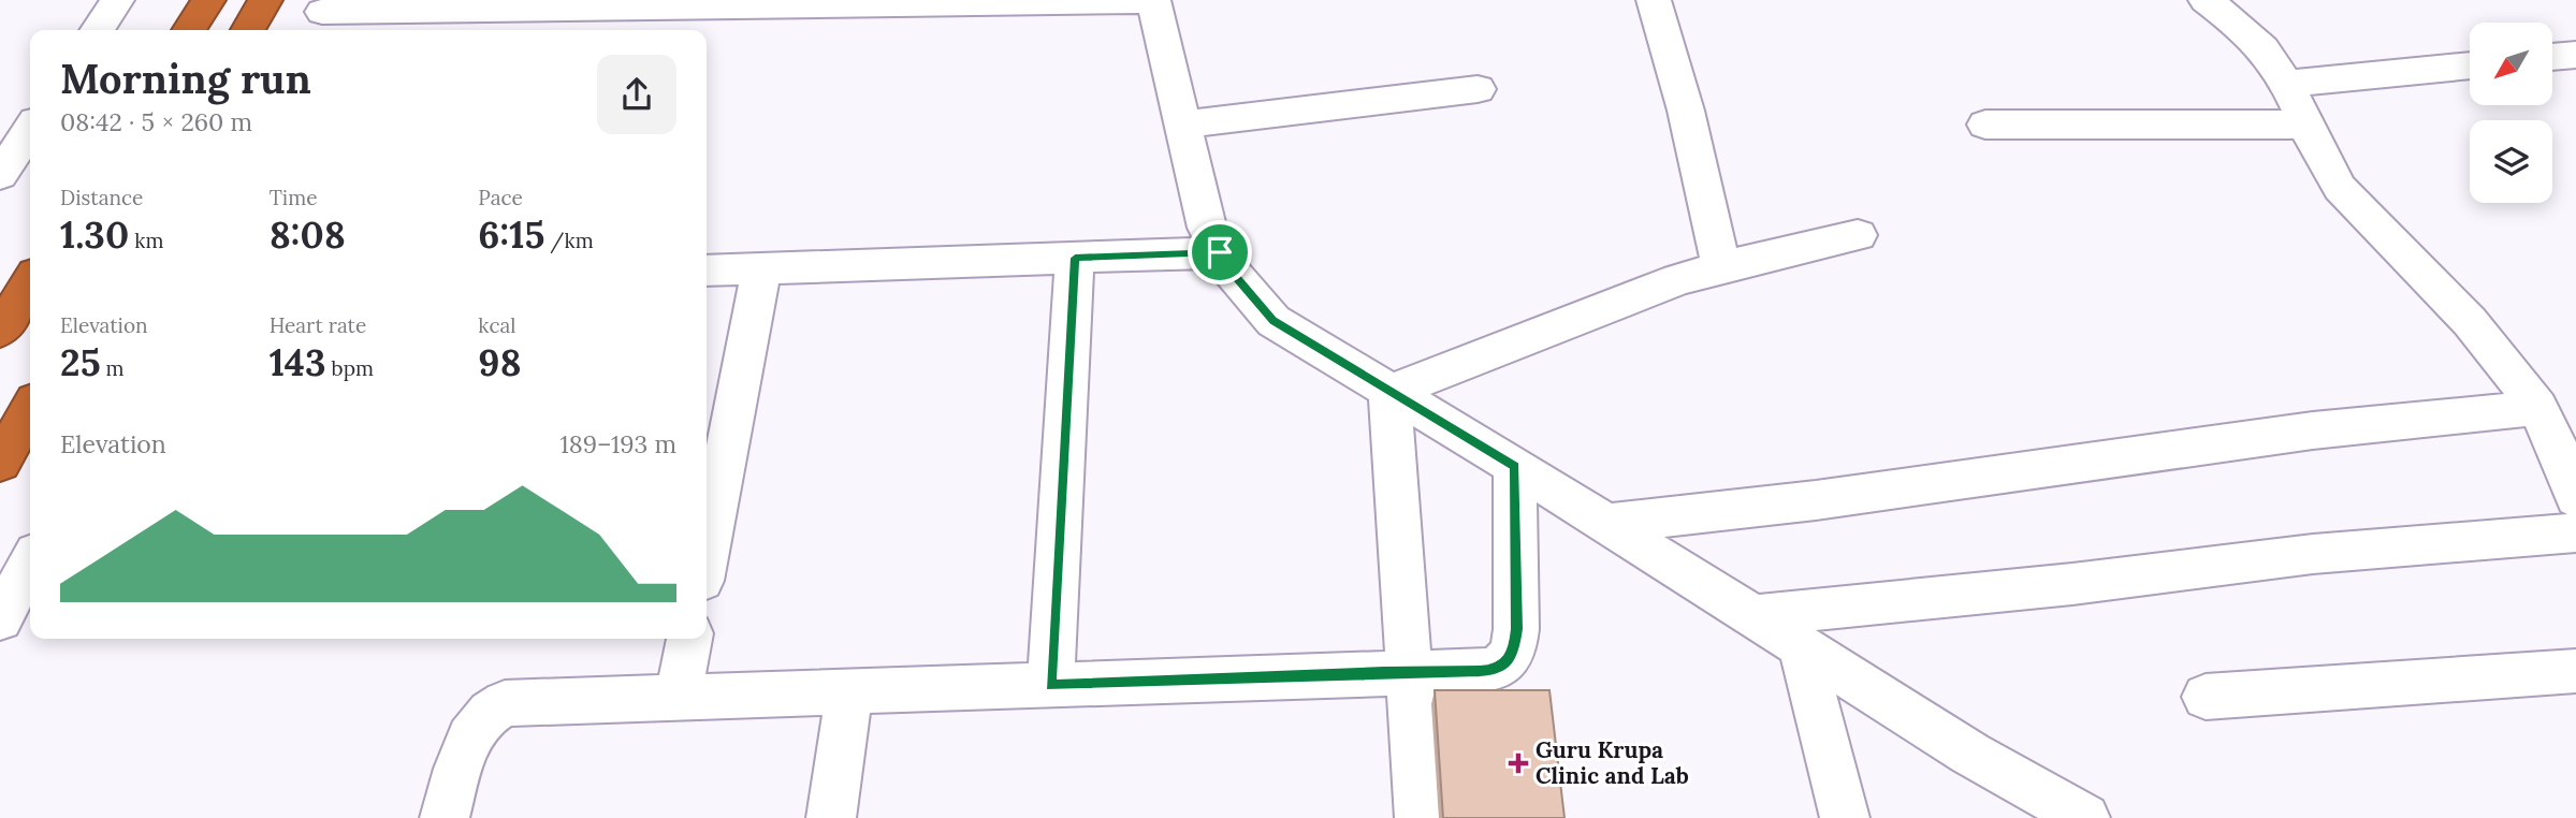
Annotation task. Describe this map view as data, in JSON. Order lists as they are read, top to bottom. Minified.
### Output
{"places":{"health":["Guru Krupa Clinic and Lab"]},"north":"bottom left","page":{"heading":["Morning run","08:42 · 5 × 260 m"],"stats":[["Distance","1.30 km"],["Time","8:08"],["Pace","6:15 /km"],["Elevation","25 m"],["Heart rate","143 bpm"],["kcal","98"]],"chart":["Elevation","189–193 m"]}}
